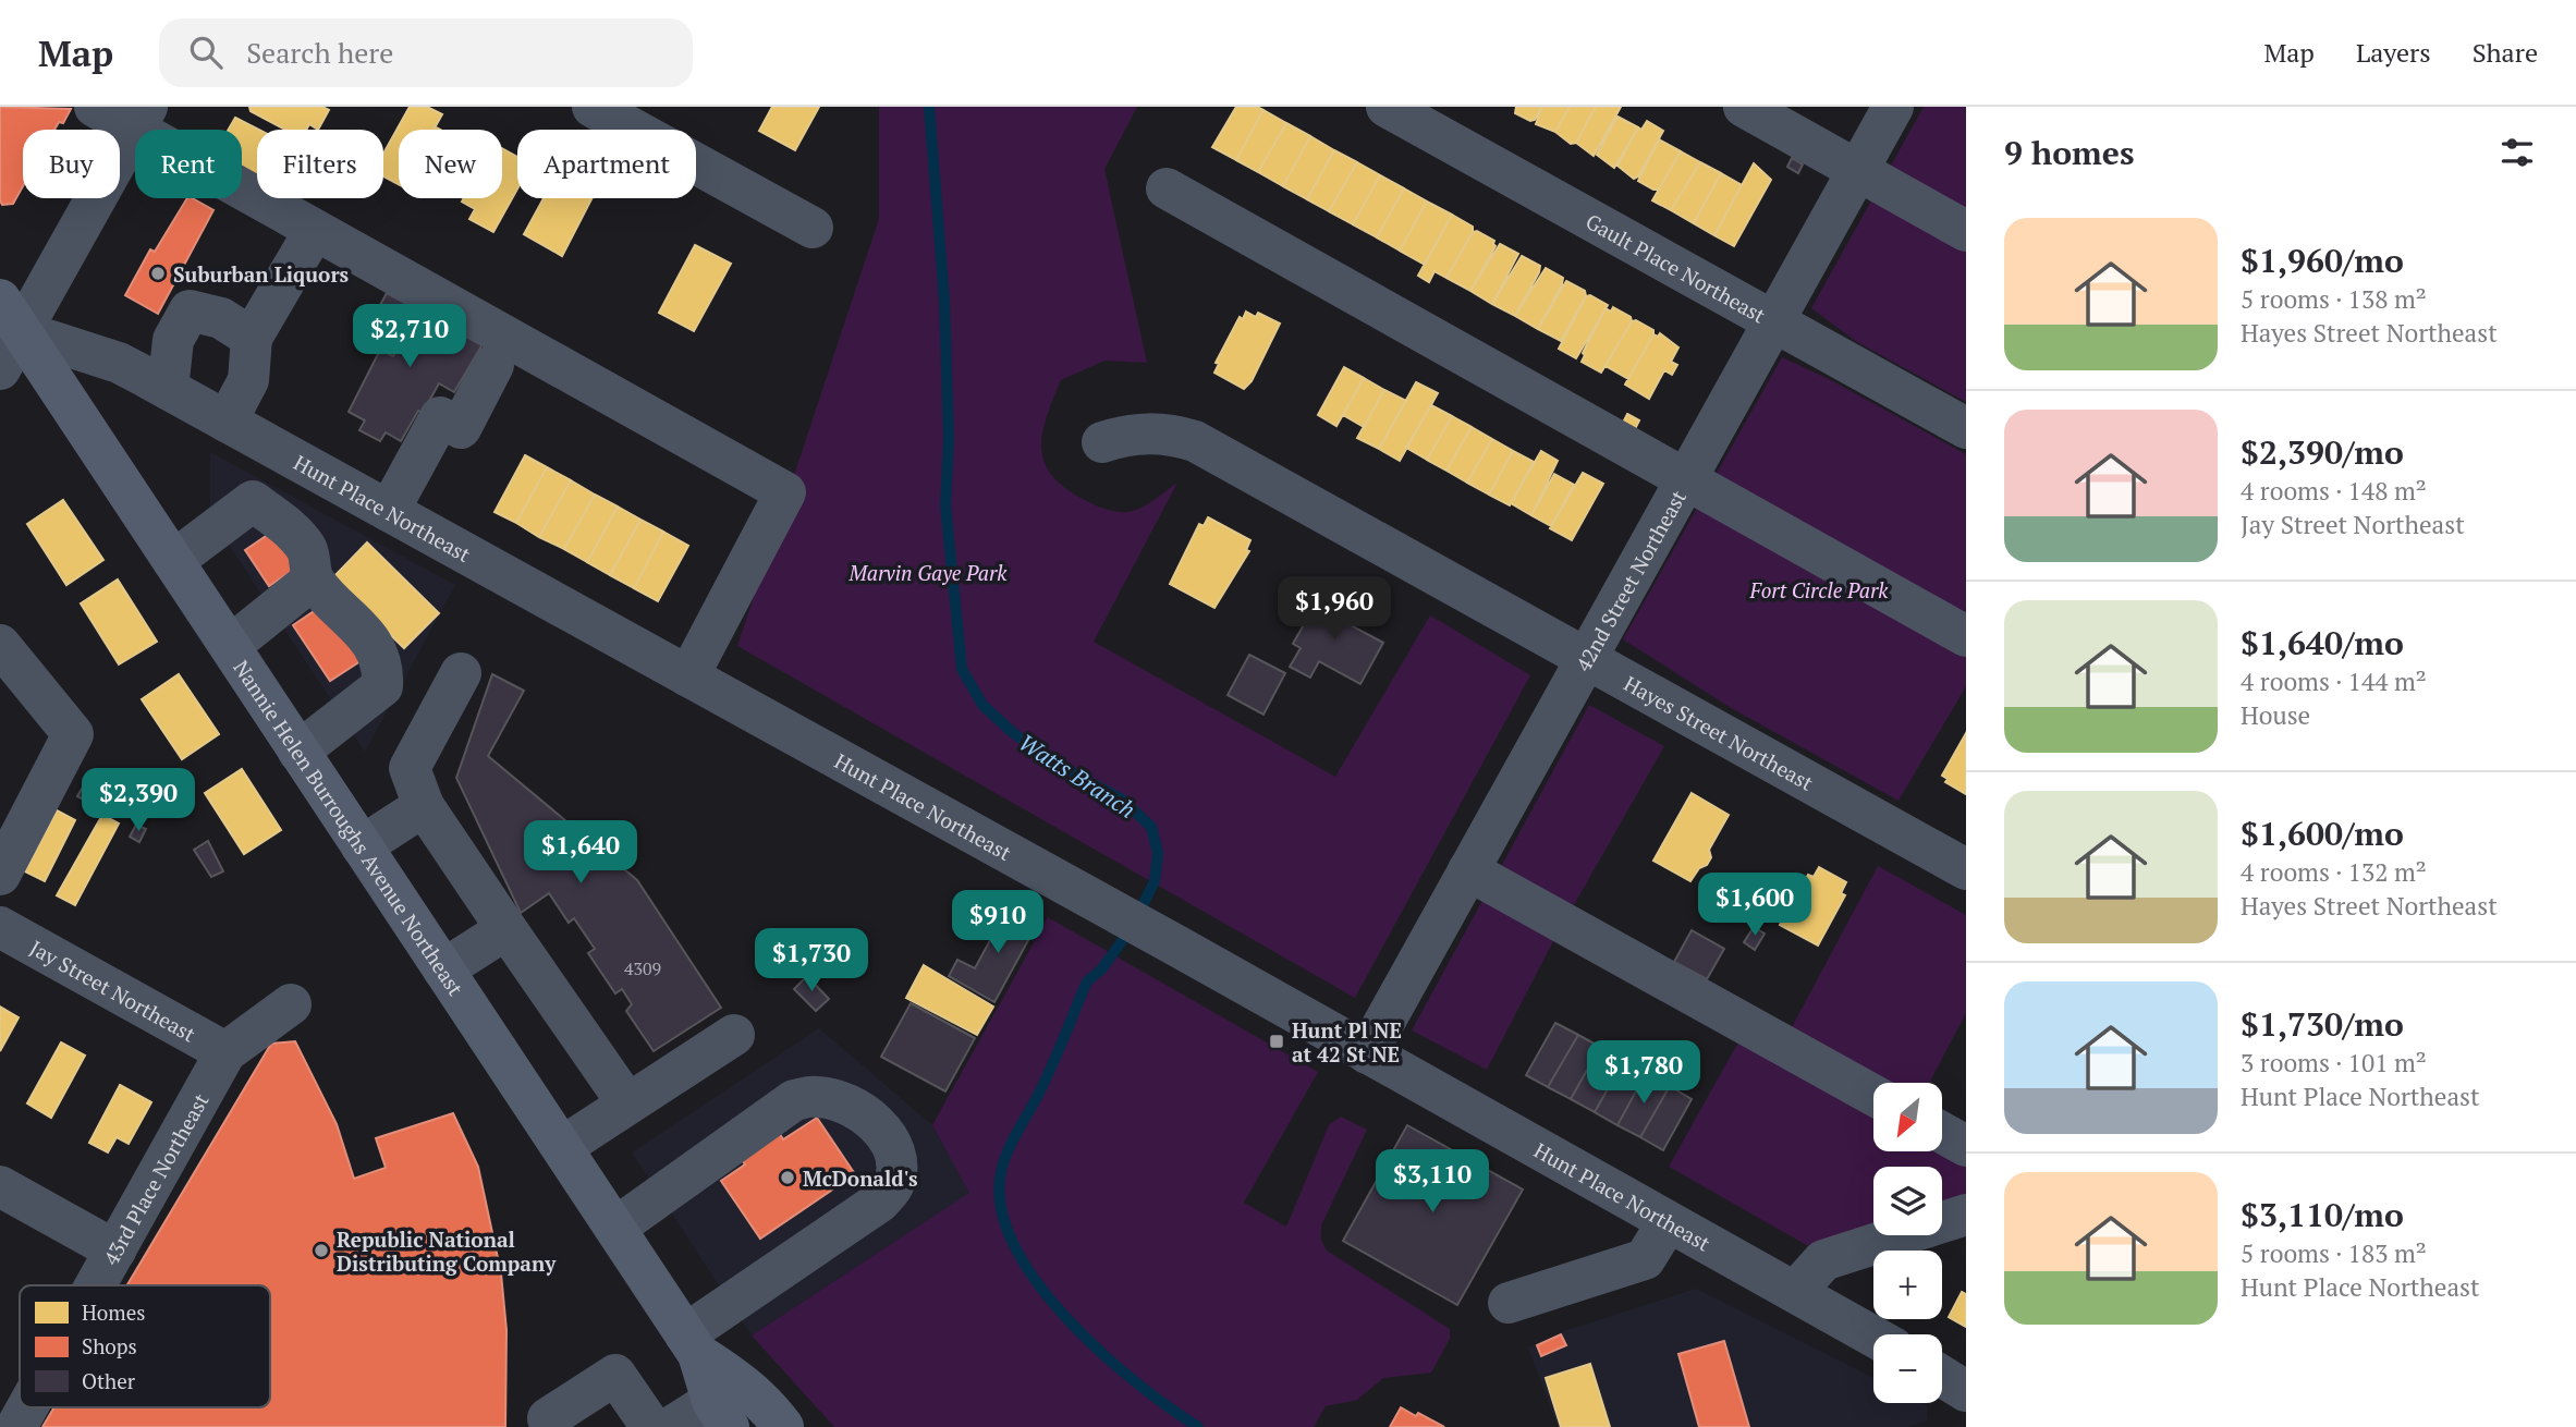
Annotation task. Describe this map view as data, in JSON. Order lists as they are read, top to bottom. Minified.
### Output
{"streets":{"main road":["Nannie Helen Burroughs Avenue Northeast"],"street":["Gault Place Northeast","Hunt Place Northeast","42nd Street Northeast","Hayes Street Northeast","Jay Street Northeast","43rd Place Northeast"]},"crossings":[["Gault Place Northeast","42nd Street Northeast"],["Hunt Place Northeast","42nd Street Northeast"],["Hunt Place Northeast","Nannie Helen Burroughs Avenue Northeast"],["42nd Street Northeast","Hayes Street Northeast"],["Jay Street Northeast","43rd Place Northeast"]],"water":["Watts Branch"],"parks":["Marvin Gaye Park","Fort Circle Park"],"places":{"other":["Suburban Liquors","McDonald's","Republic National Distributing Company"],"transit":["Hunt Pl NE at 42 St NE"]},"house_numbers":["4309"],"legend":["Homes","Shops","Other"],"north":"bottom left","page":{"header":"Map","search":"Search here","nav":["Map","Layers","Share"],"heading":"9 homes","chip":["Buy","Rent","Filters","New","Apartment"],"list":[{"name":"$1,960/mo","note":"5 rooms · 138 m² · Hayes Street Northeast"},{"name":"$2,390/mo","note":"4 rooms · 148 m² · Jay Street Northeast"},{"name":"$1,640/mo","note":"4 rooms · 144 m² · House"},{"name":"$1,600/mo","note":"4 rooms · 132 m² · Hayes Street Northeast"},{"name":"$1,730/mo","note":"3 rooms · 101 m² · Hunt Place Northeast"},{"name":"$3,110/mo","note":"5 rooms · 183 m² · Hunt Place Northeast"}],"price":["$2,710","$1,960","$2,390","$1,640","$1,600","$910","$1,730","$1,780","$3,110"],"map_buttons":["+","−"]}}
